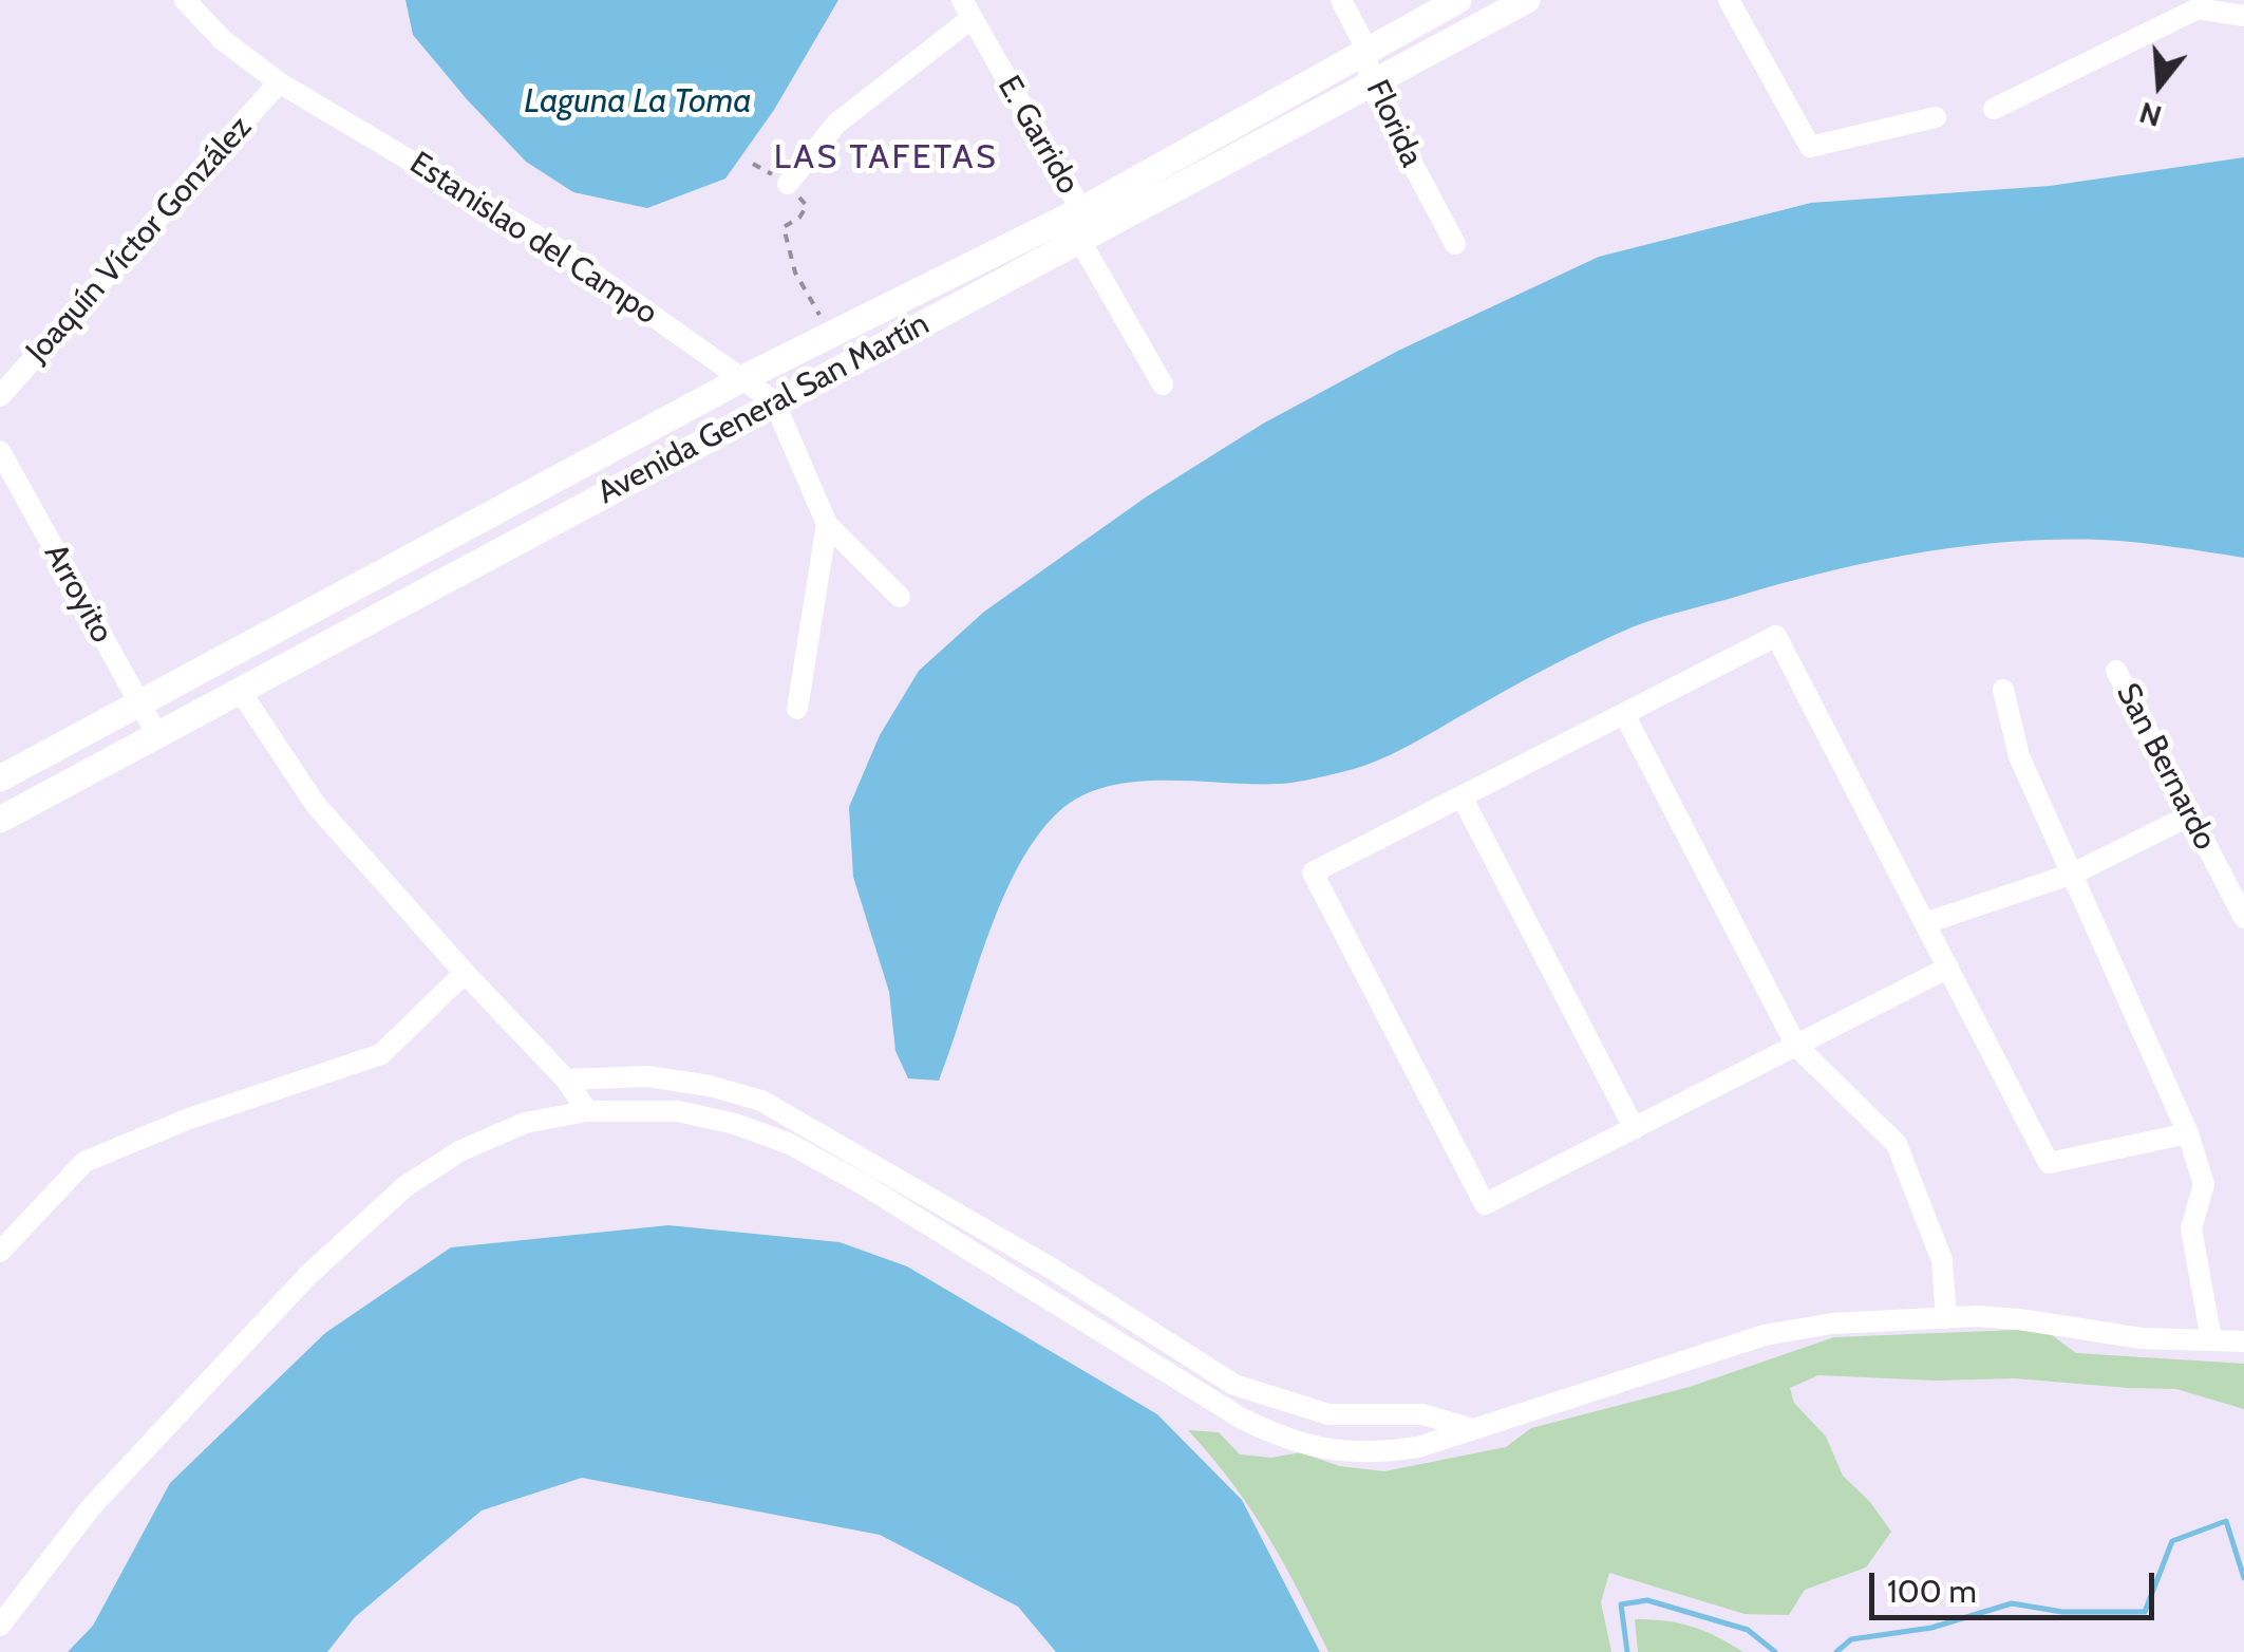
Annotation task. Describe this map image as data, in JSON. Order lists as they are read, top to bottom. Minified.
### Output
{"streets":{"main road":["Avenida General San Martín"],"street":["Florida","E. Garrido","Estanislao del Campo","Joaquín Víctor González","Arroyito","San Bernardo"]},"crossings":[["Florida","Avenida General San Martín"],["E. Garrido","Avenida General San Martín"],["Estanislao del Campo","Joaquín Víctor González"],["Estanislao del Campo","Avenida General San Martín"],["Avenida General San Martín","Arroyito"]],"districts":["LAS TAFETAS"],"water":["Laguna La Toma"],"scale_bar":"100 m","north":"bottom"}
